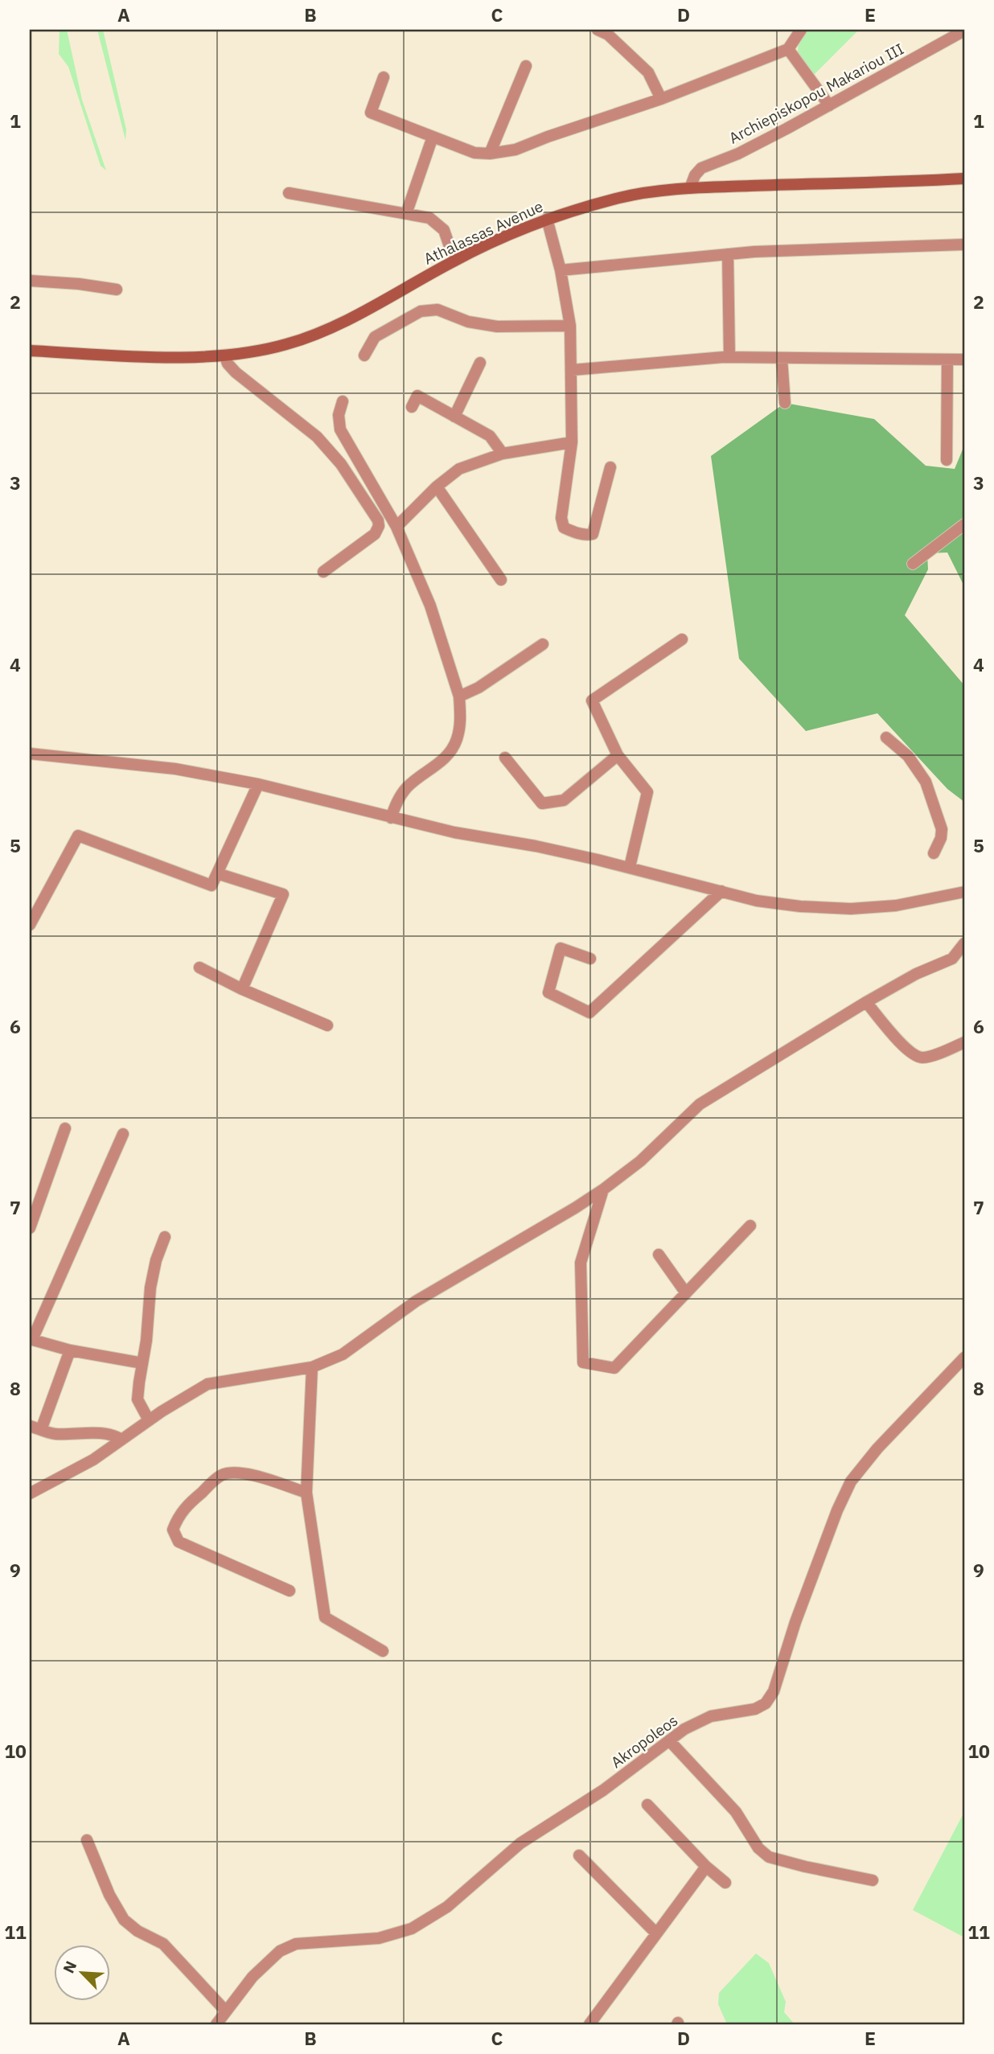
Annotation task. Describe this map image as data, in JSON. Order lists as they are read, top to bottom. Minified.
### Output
{"streets":{"main road":["Athalassas Avenue"],"street":["Archiepiskopou Makariou III","Akropoleos"]},"crossings":[["Archiepiskopou Makariou III","Athalassas Avenue"]],"north":"top left","grid":{"columns":["A","B","C","D","E"],"rows":["1","2","3","4","5","6","7","8","9","10","11"]}}
